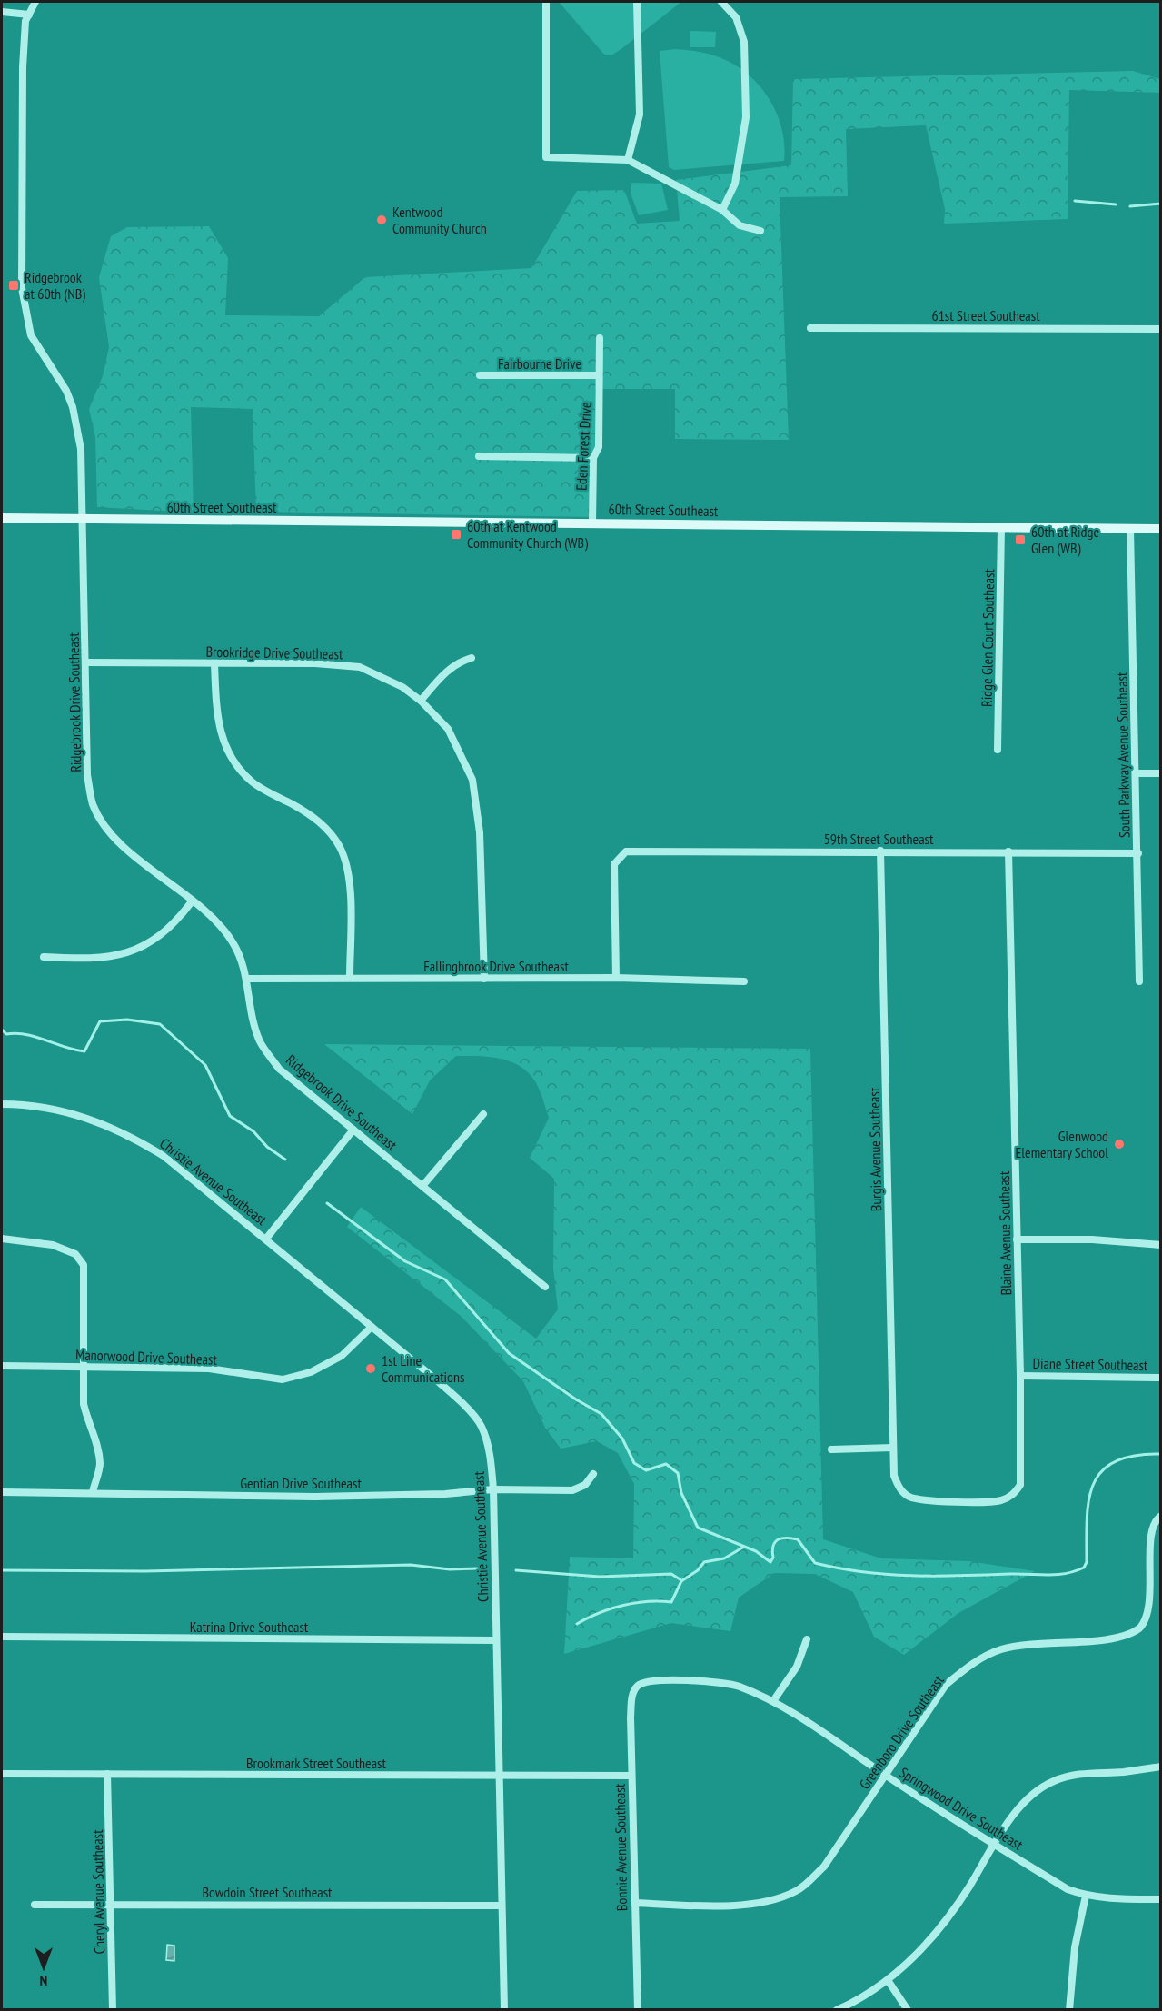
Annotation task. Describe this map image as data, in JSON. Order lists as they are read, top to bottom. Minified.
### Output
{"streets":{"main road":["60th Street Southeast"],"street":["61st Street Southeast","Fairbourne Drive","Eden Forest Drive","Ridge Glen Court Southeast","Brookridge Drive Southeast","Ridgebrook Drive Southeast","South Parkway Avenue Southeast","59th Street Southeast","Fallingbrook Drive Southeast","Burgis Avenue Southeast","Christie Avenue Southeast","Blaine Avenue Southeast","Manorwood Drive Southeast","Diane Street Southeast","Gentian Drive Southeast","Katrina Drive Southeast","Greenboro Drive Southeast","Brookmark Street Southeast","Springwood Drive Southeast","Bonnie Avenue Southeast","Cheryl Avenue Southeast","Bowdoin Street Southeast"]},"crossings":[["Fairbourne Drive","Eden Forest Drive"],["Eden Forest Drive","60th Street Southeast"],["60th Street Southeast","Ridge Glen Court Southeast"],["60th Street Southeast","Ridgebrook Drive Southeast"],["60th Street Southeast","South Parkway Avenue Southeast"],["Brookridge Drive Southeast","Ridgebrook Drive Southeast"],["Brookridge Drive Southeast","Fallingbrook Drive Southeast"],["Ridgebrook Drive Southeast","Fallingbrook Drive Southeast"],["South Parkway Avenue Southeast","59th Street Southeast"],["59th Street Southeast","Fallingbrook Drive Southeast"],["59th Street Southeast","Burgis Avenue Southeast"],["59th Street Southeast","Blaine Avenue Southeast"],["Burgis Avenue Southeast","Blaine Avenue Southeast"],["Christie Avenue Southeast","Manorwood Drive Southeast"],["Christie Avenue Southeast","Gentian Drive Southeast"],["Christie Avenue Southeast","Katrina Drive Southeast"],["Christie Avenue Southeast","Brookmark Street Southeast"],["Christie Avenue Southeast","Bowdoin Street Southeast"],["Blaine Avenue Southeast","Diane Street Southeast"],["Greenboro Drive Southeast","Springwood Drive Southeast"],["Greenboro Drive Southeast","Bonnie Avenue Southeast"],["Brookmark Street Southeast","Bonnie Avenue Southeast"],["Brookmark Street Southeast","Cheryl Avenue Southeast"],["Springwood Drive Southeast","Bonnie Avenue Southeast"],["Cheryl Avenue Southeast","Bowdoin Street Southeast"]],"places":{"other":["Kentwood Community Church","Glenwood Elementary School","1st Line Communications"],"transit":["Ridgebrook at 60th (NB)","60th at Kentwood Community Church (WB)","60th at Ridge Glen (WB)"]},"north":"bottom"}
